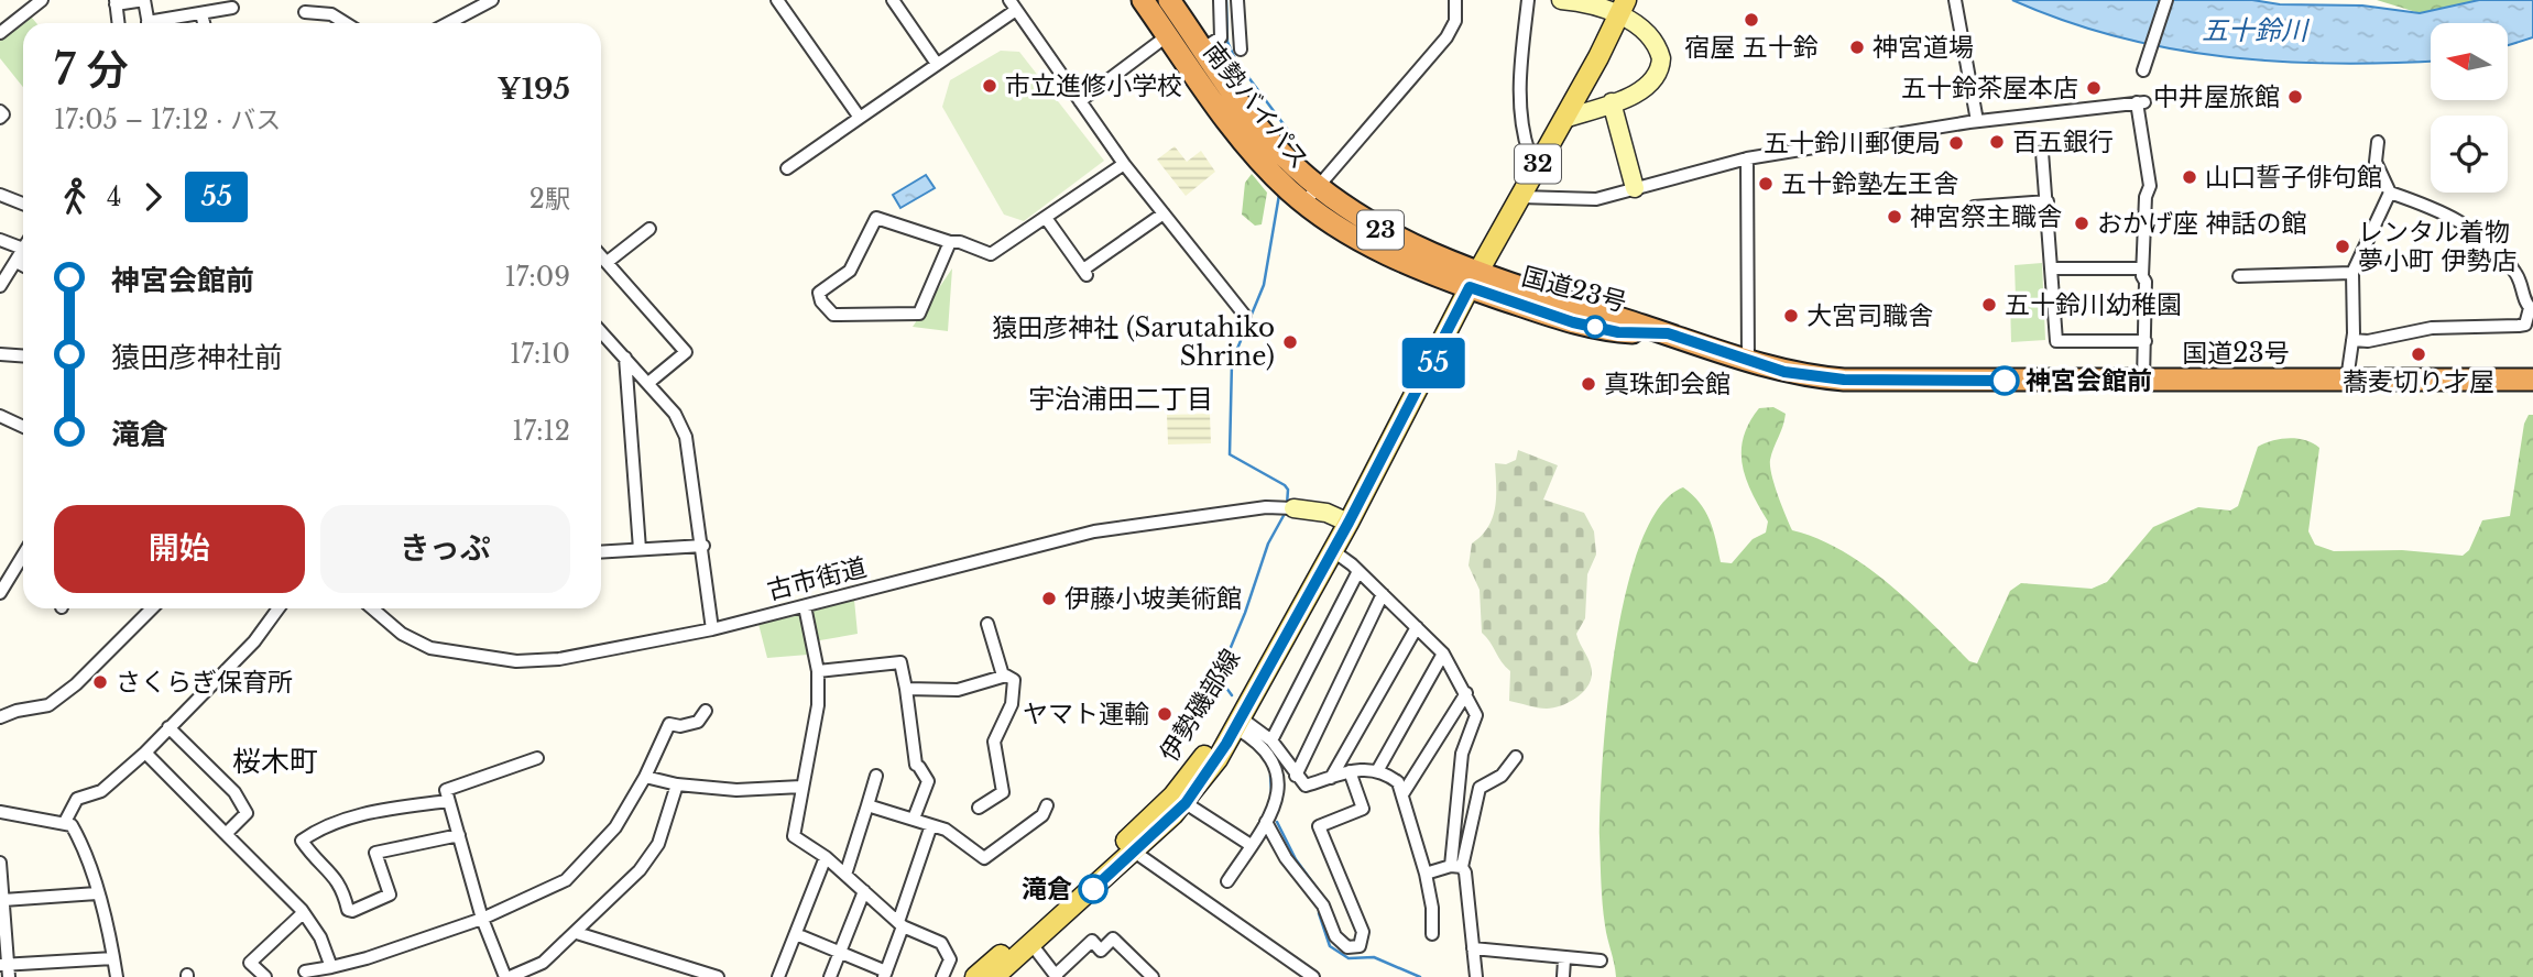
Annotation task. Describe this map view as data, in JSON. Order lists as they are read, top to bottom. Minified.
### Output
{"streets":{"highway":["南勢バイパス","23","国道23号"],"main road":["32","伊勢磯部線"],"street":["古市街道"]},"crossings":[["南勢バイパス","国道23号"],["南勢バイパス","伊勢磯部線"],["国道23号","伊勢磯部線"]],"districts":["宇治浦田二丁目","桜木町"],"water":["五十鈴川"],"places":["宿屋 五十鈴","神宮道場","市立進修小学校","五十鈴茶屋本店","中井屋旅館","百五銀行","五十鈴川郵便局","山口誓子俳句館","五十鈴塾左王舎","神宮祭主職舎","おかげ座 神話の館","レンタル着物 夢小町 伊勢店","五十鈴川幼稚園","大宮司職舎","猿田彦神社 (Sarutahiko Shrine)","蕎麦切り才屋","神宮会館前","真珠卸会館","伊藤小坡美術館","さくらぎ保育所","ヤマト運輸","滝倉"],"lines":["bus line 55"],"north":"left","page":{"on_map":"55","heading":["7 分","17:05 – 17:12 · バス","¥195"],"legs":["4","55","2駅"],"list":[{"name":"神宮会館前","value":"17:09"},{"name":"猿田彦神社前","value":"17:10"},{"name":"滝倉","value":"17:12"}],"buttons":["開始","きっぷ"]}}
